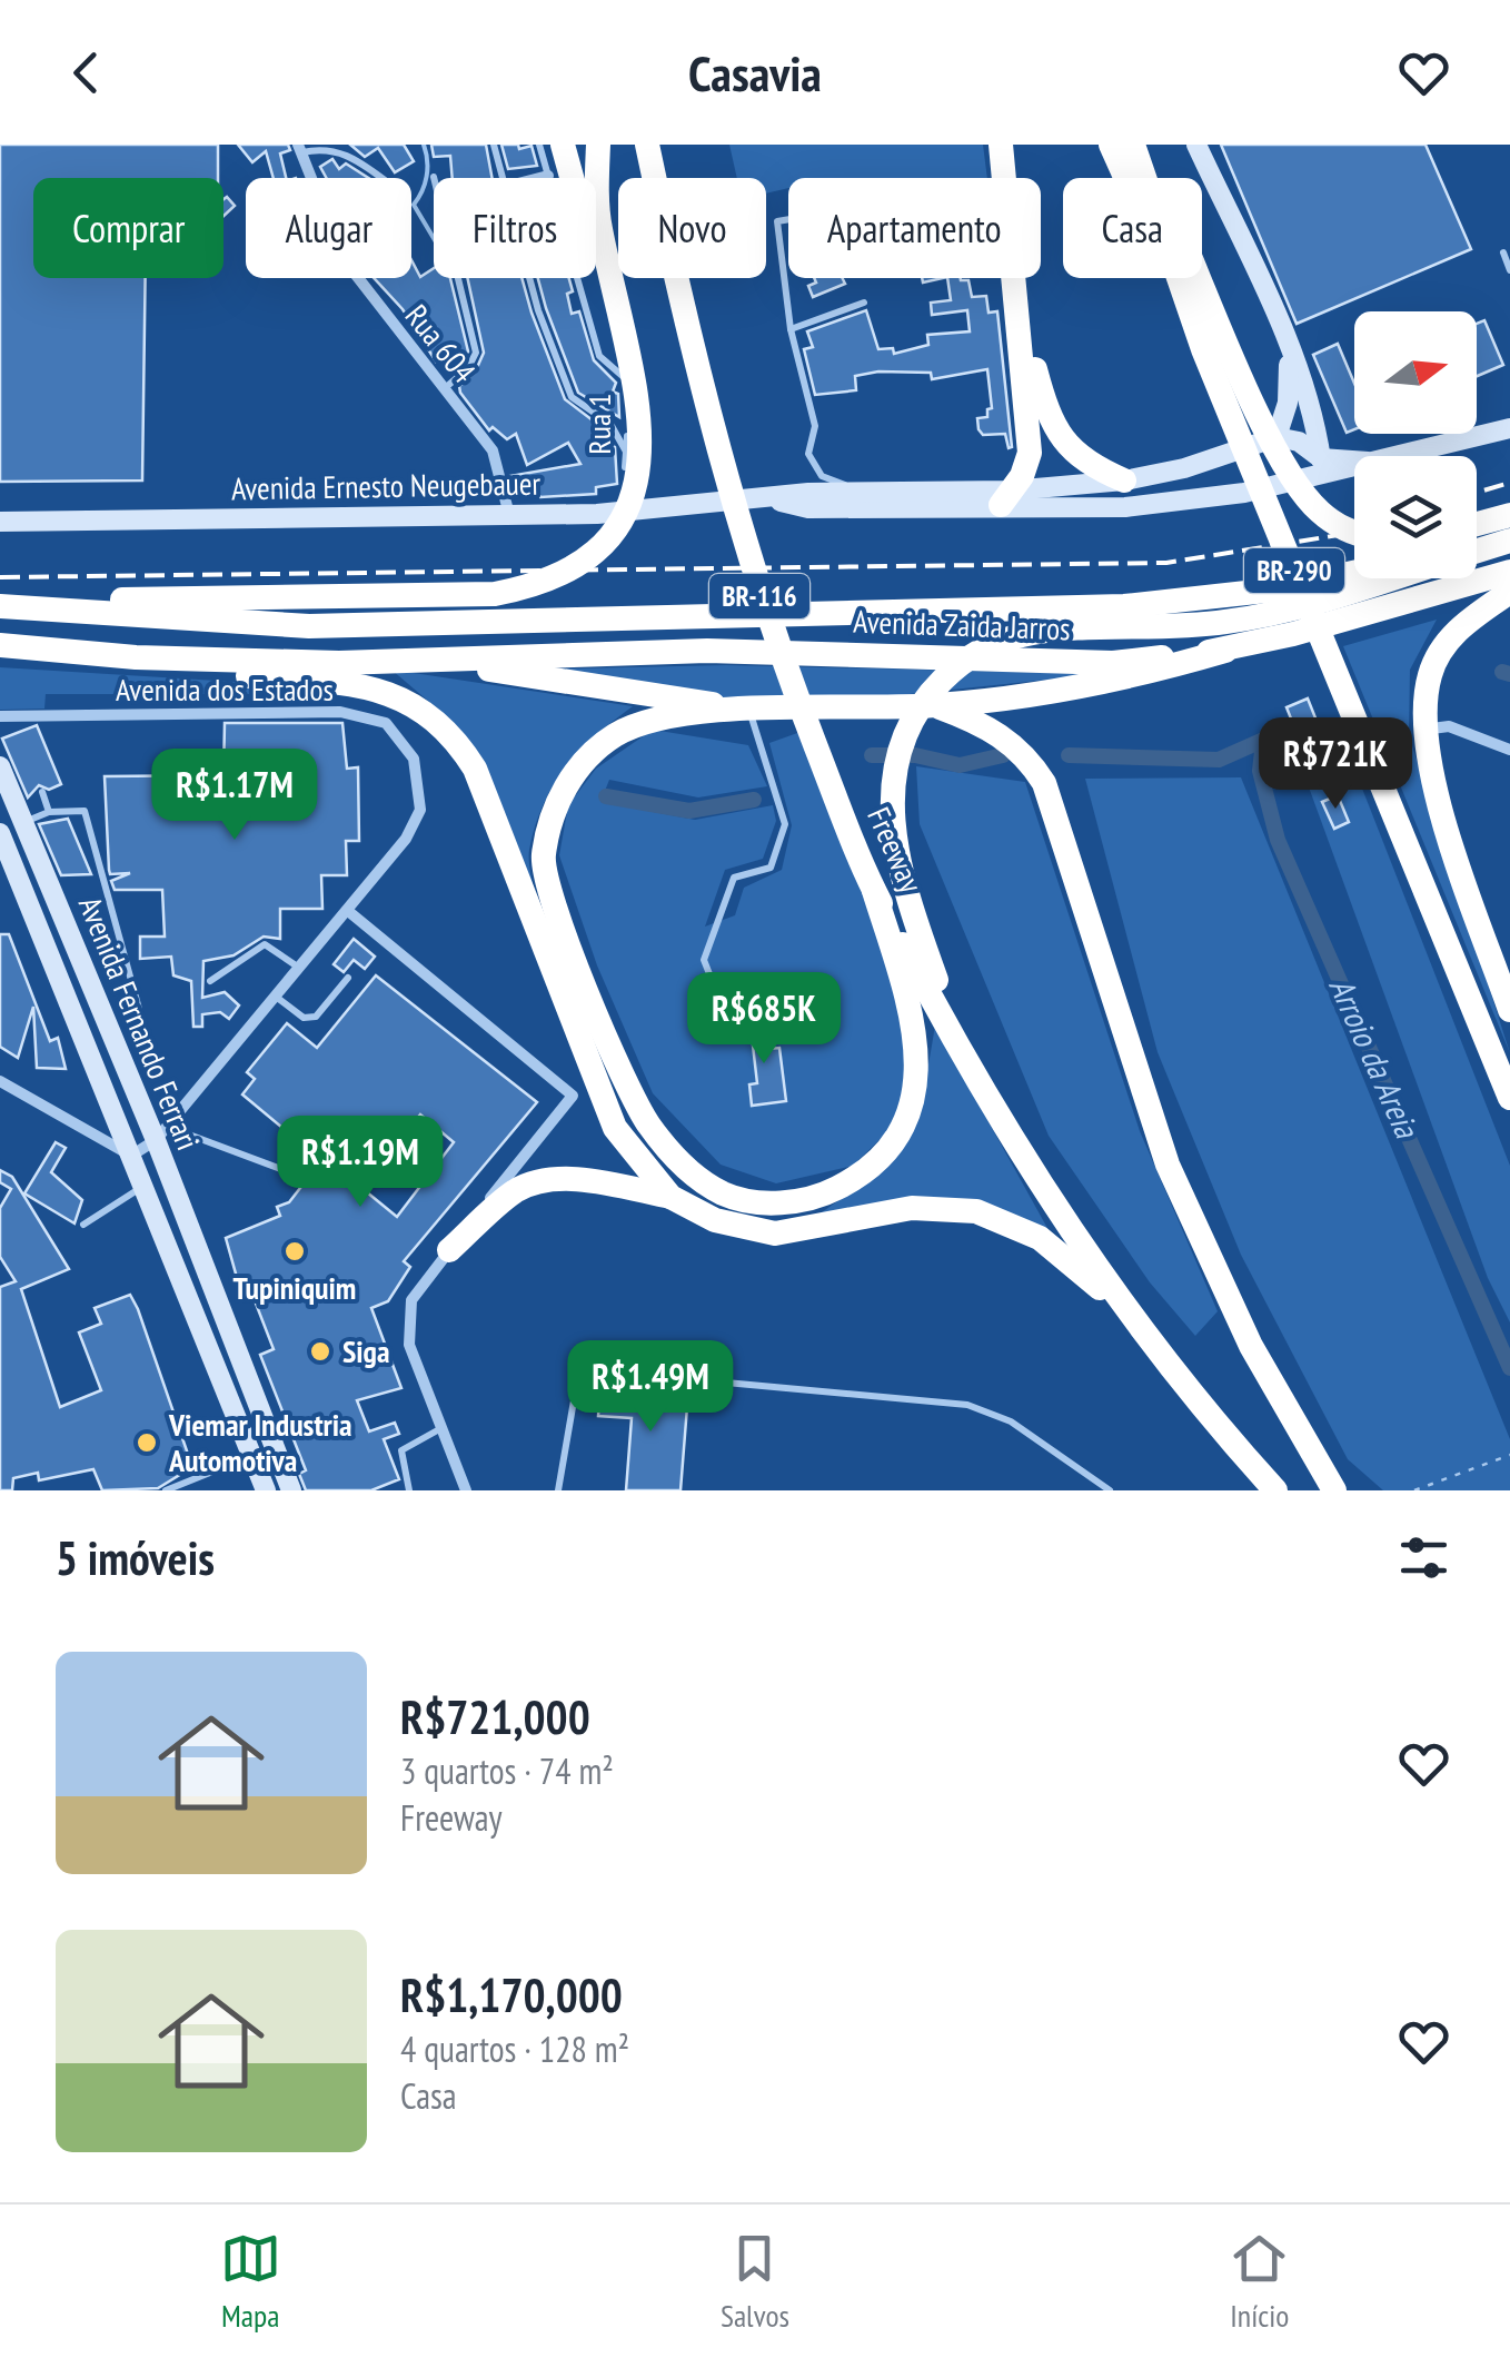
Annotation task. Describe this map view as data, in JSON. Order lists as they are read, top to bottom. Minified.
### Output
{"streets":{"highway":["BR-290","BR-116","Avenida Zaida Jarros","Freeway"],"main road":["Avenida Ernesto Neugebauer","Avenida Fernando Ferrari"],"street":["Rua 604","Avenida dos Estados"],"lane":["Rua 1"]},"crossings":[["Rua 604","Avenida Ernesto Neugebauer"],["BR-116","Avenida Zaida Jarros"],["BR-116","Freeway"]],"water":["Arroio da Areia"],"places":["Tupiniquim","Siga","Viemar Industria Automotiva"],"north":"right","page":{"header":"Casavia","chip":["Comprar","Alugar","Filtros","Novo","Apartamento","Casa"],"price":["R$721K","R$1.17M","R$685K","R$1.19M","R$1.49M"],"heading":"5 imóveis","list":[{"name":"R$721,000","note":"3 quartos · 74 m² · Freeway"},{"name":"R$1,170,000","note":"4 quartos · 128 m² · Casa"}],"tabs":["Mapa","Salvos","Início"]}}
